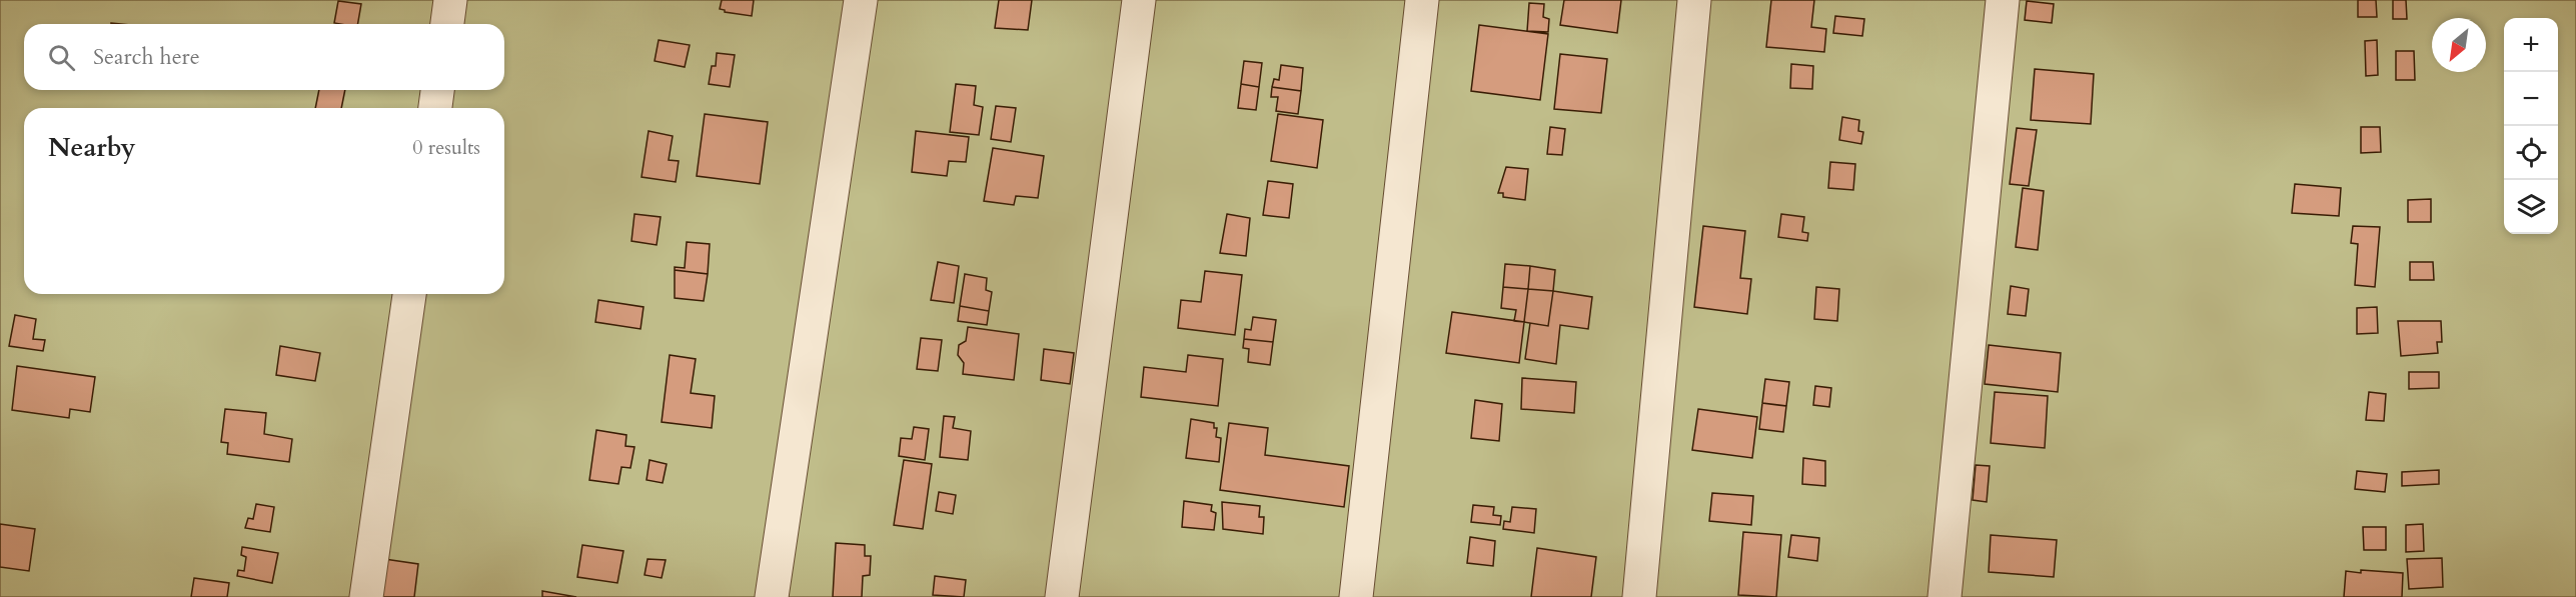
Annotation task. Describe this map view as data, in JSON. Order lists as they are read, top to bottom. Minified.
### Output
{"north":"bottom left","page":{"map_buttons":["+","−"],"search":"Search here","heading":["Nearby","0 results"]}}
